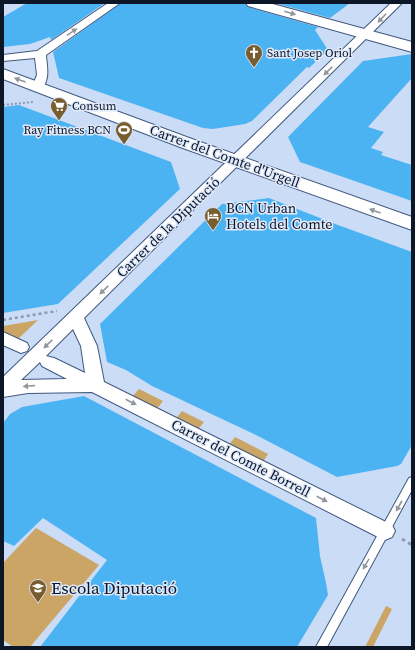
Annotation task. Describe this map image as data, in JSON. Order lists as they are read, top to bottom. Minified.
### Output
{"streets":{"main road":["Carrer del Comte d'Urgell"],"street":["Carrer de la Diputació","Carrer del Comte Borrell"]},"crossings":[["Carrer del Comte d'Urgell","Carrer de la Diputació"],["Carrer de la Diputació","Carrer del Comte Borrell"]],"one_way":["Carrer de la Diputació"],"places":{"church":["Sant Josep Oriol"],"supermarket":["Consum"],"sports":["Ray Fitness BCN"],"hotel":["BCN Urban Hotels del Comte"],"school or university":["Escola Diputació"]}}
